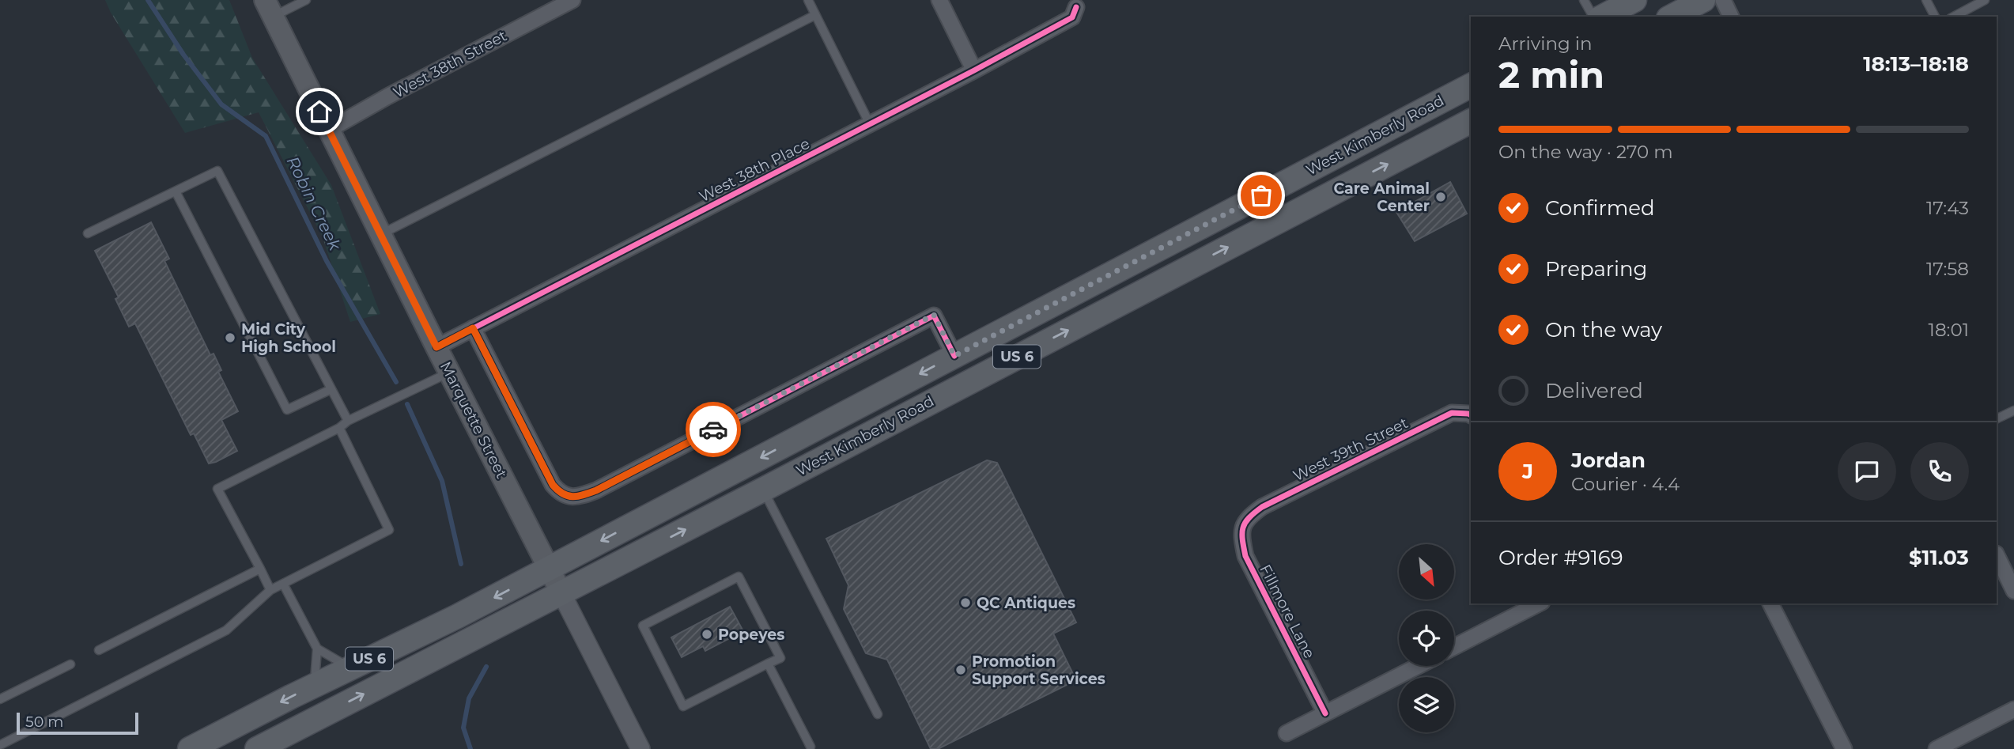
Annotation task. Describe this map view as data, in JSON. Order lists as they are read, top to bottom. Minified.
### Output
{"streets":{"main road":["West Kimberly Road","US 6","Marquette Street"],"street":["West 38th Street","West 38th Place","West 39th Street","Fillmore Lane"]},"crossings":[["West 38th Street","Marquette Street"],["West Kimberly Road","Marquette Street"],["West 38th Place","Marquette Street"],["West 39th Street","Fillmore Lane"]],"water":["Robin Creek"],"places":["Care Animal Center","Mid City High School","QC Antiques","Popeyes","Promotion Support Services"],"scale_bar":"50 m","north":"bottom right","page":{"heading":["2 min","Arriving in","18:13–18:18"],"panel":["Jordan","Courier · 4.4","Order #9169","$11.03"],"bar":"On the way · 270 m","list":[["Confirmed","17:43"],["Preparing","17:58"],["On the way","18:01"],"Delivered"],"round":"J","scale":"50 m"}}
